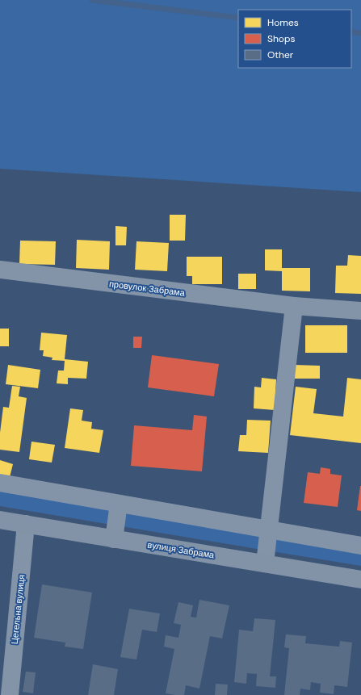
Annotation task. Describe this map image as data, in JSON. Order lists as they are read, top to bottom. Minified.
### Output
{"streets":{"main road":["вулиця Забрама"],"street":["провулок Забрама","Цегельна вулиця"]},"crossings":[["вулиця Забрама","Цегельна вулиця"]],"legend":["Homes","Shops","Other"]}
